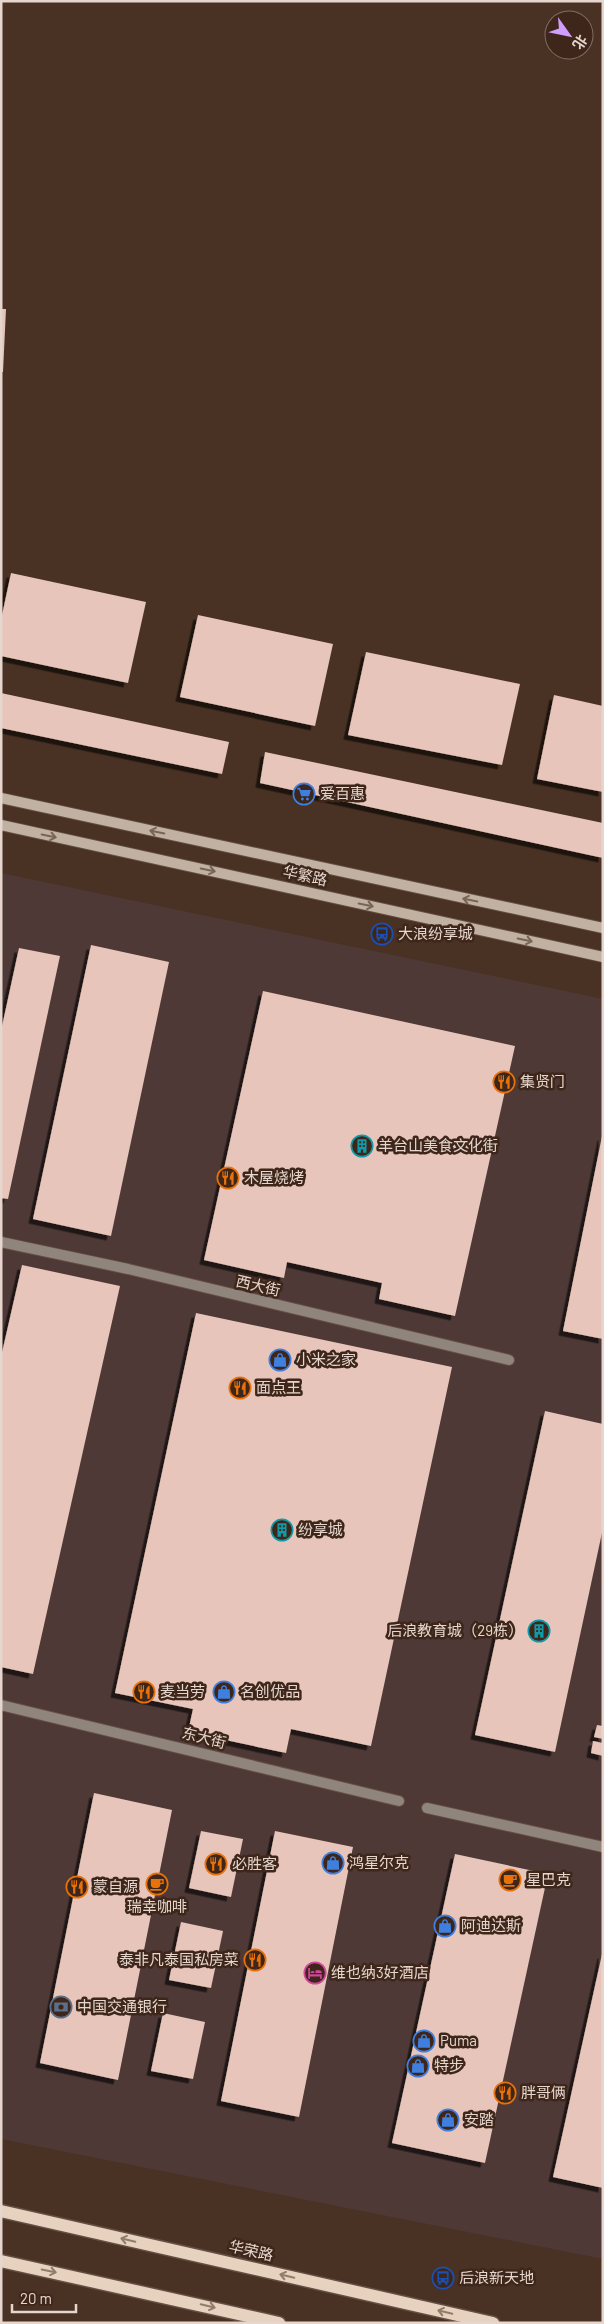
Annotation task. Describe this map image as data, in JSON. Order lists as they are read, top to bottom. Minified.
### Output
{"streets":{"main road":["华繁路","华荣路"],"street":["西大街","东大街"]},"places":{"supermarket":["爱百惠"],"bus stop":["大浪纷享城","后浪新天地"],"restaurant":["集贤门","木屋烧烤","面点王","麦当劳","必胜客","蒙自源","泰非凡泰国私房菜","胖哥俩"],"building":["羊台山美食文化街","纷享城","后浪教育城（29栋）"],"shop":["小米之家","名创优品","鸿星尔克","阿迪达斯","Puma","特步","安踏"],"cafe":["星巴克","瑞幸咖啡"],"hotel":["维也纳3好酒店"],"bank":["中国交通银行"]},"scale_bar":"20 m","north":"bottom right"}
